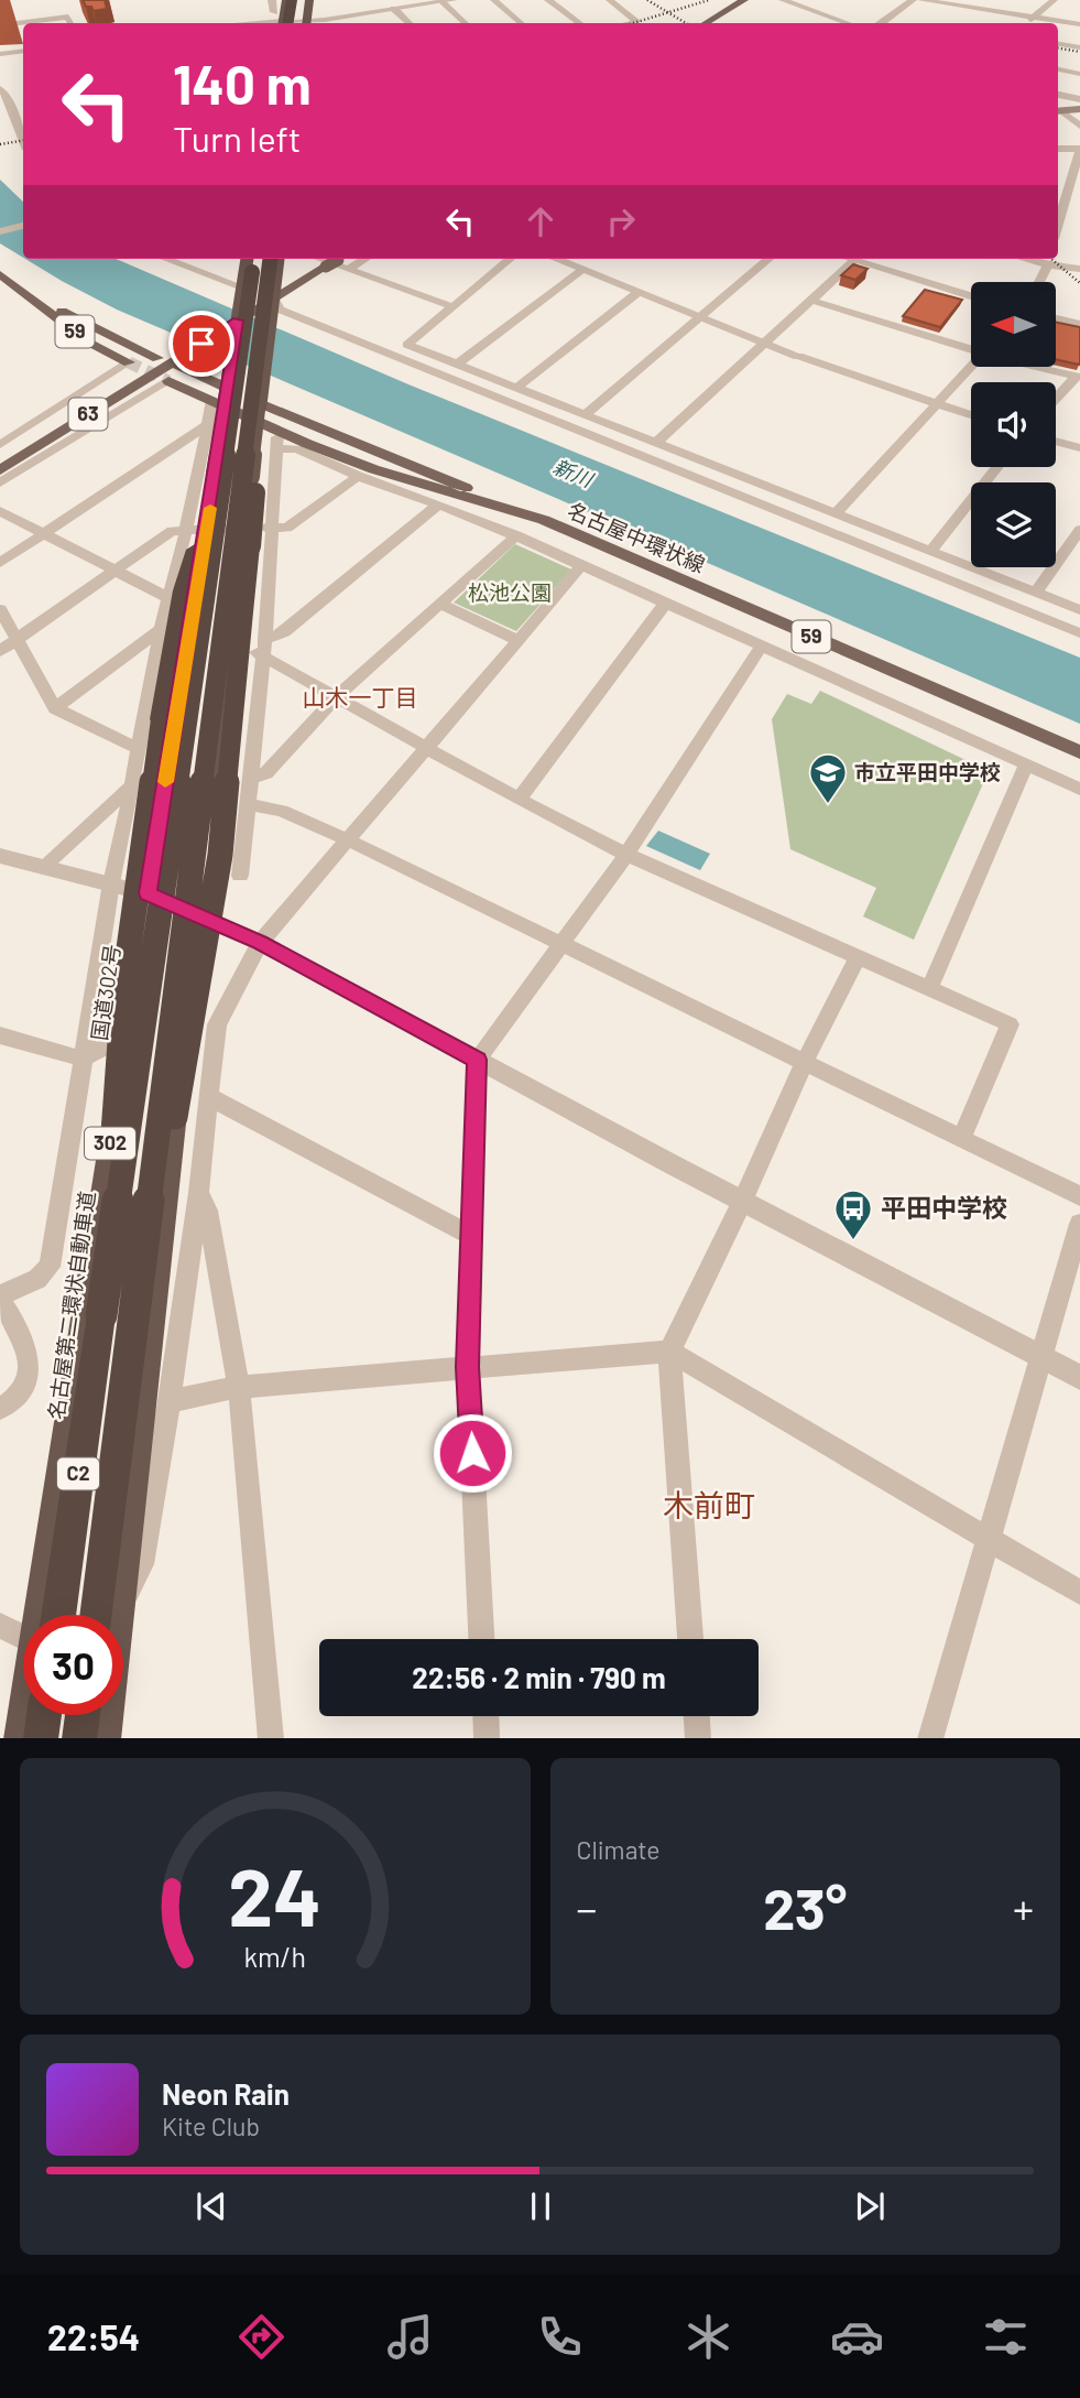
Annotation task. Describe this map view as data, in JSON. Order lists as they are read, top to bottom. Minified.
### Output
{"streets":{"highway":["国道302号","302","名古屋第二環状自動車道","C2"],"main road":["59","63","名古屋中環状線"]},"districts":["山木一丁目","木前町"],"water":["新川"],"parks":["松池公園"],"places":{"school or university":["市立平田中学校"],"bus stop":["平田中学校"]},"north":"left","page":{"turn":["140 m","Turn left"],"limit":"30","trip":"22:56 · 2 min · 790 m","tile":"Climate","heat":["−","23°","+"],"song":["Neon Rain","Kite Club"],"tabs":"22:54","gauge":["24","km/h"]}}
